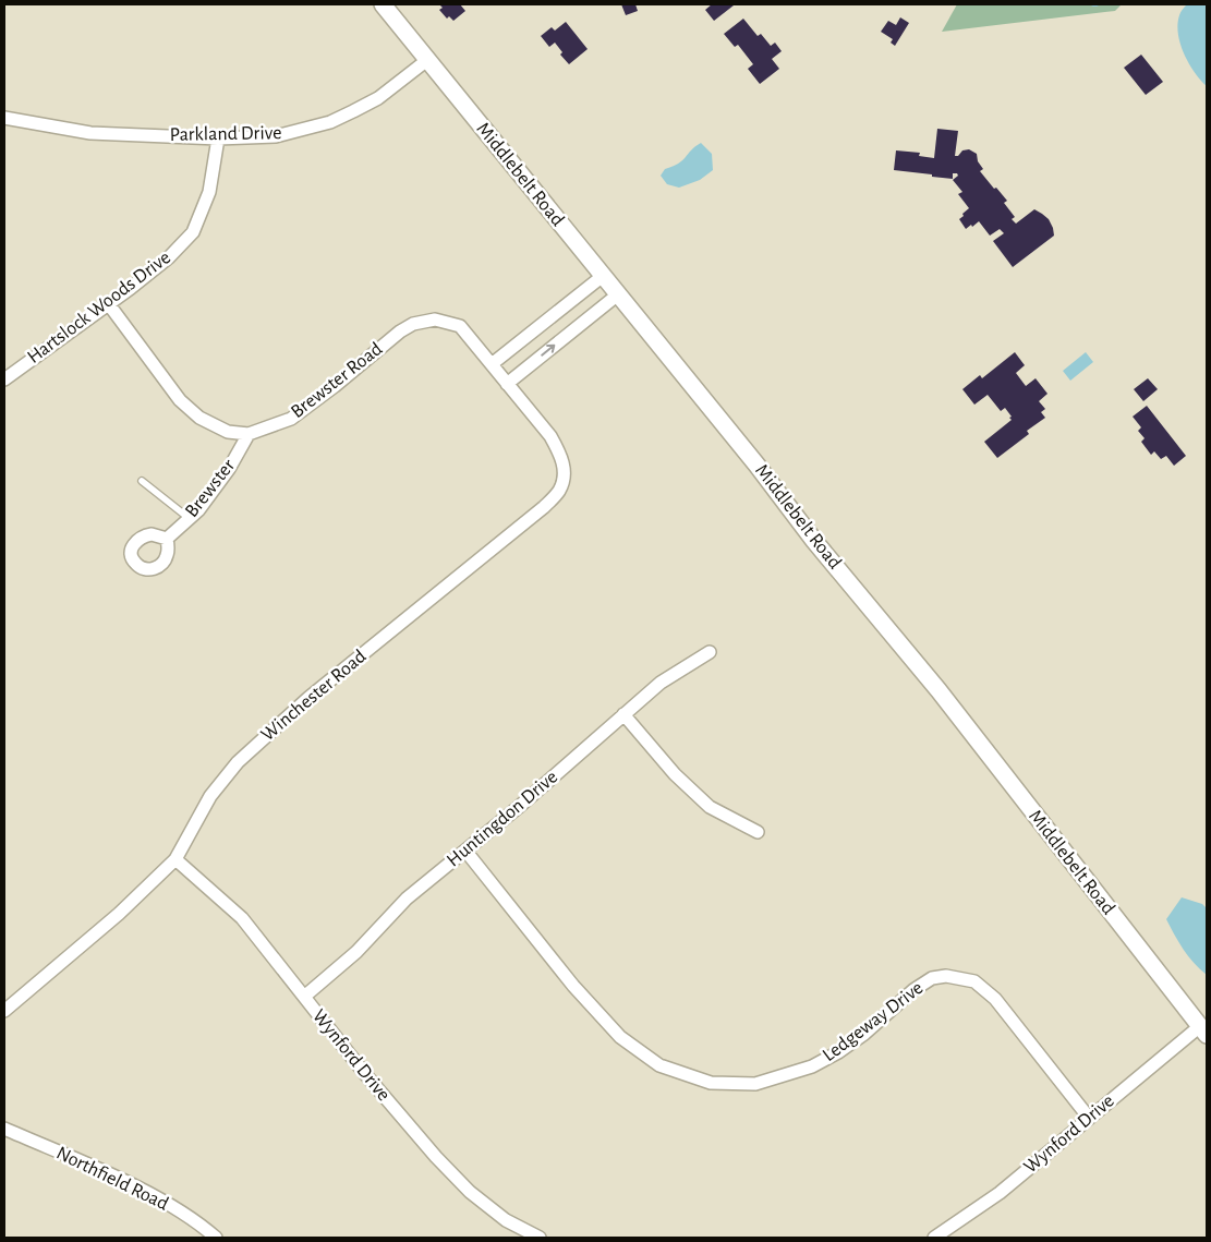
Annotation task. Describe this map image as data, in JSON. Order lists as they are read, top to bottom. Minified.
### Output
{"streets":{"street":["Parkland Drive","Middlebelt Road","Hartslock Woods Drive","Brewster Road","Brewster","Winchester Road","Huntingdon Drive","Ledgeway Drive","Wynford Drive","Northfield Road"]},"crossings":[["Parkland Drive","Middlebelt Road"],["Parkland Drive","Hartslock Woods Drive"],["Middlebelt Road","Wynford Drive"],["Brewster Road","Brewster"],["Brewster Road","Winchester Road"],["Winchester Road","Wynford Drive"],["Huntingdon Drive","Ledgeway Drive"],["Huntingdon Drive","Wynford Drive"],["Ledgeway Drive","Wynford Drive"]]}
